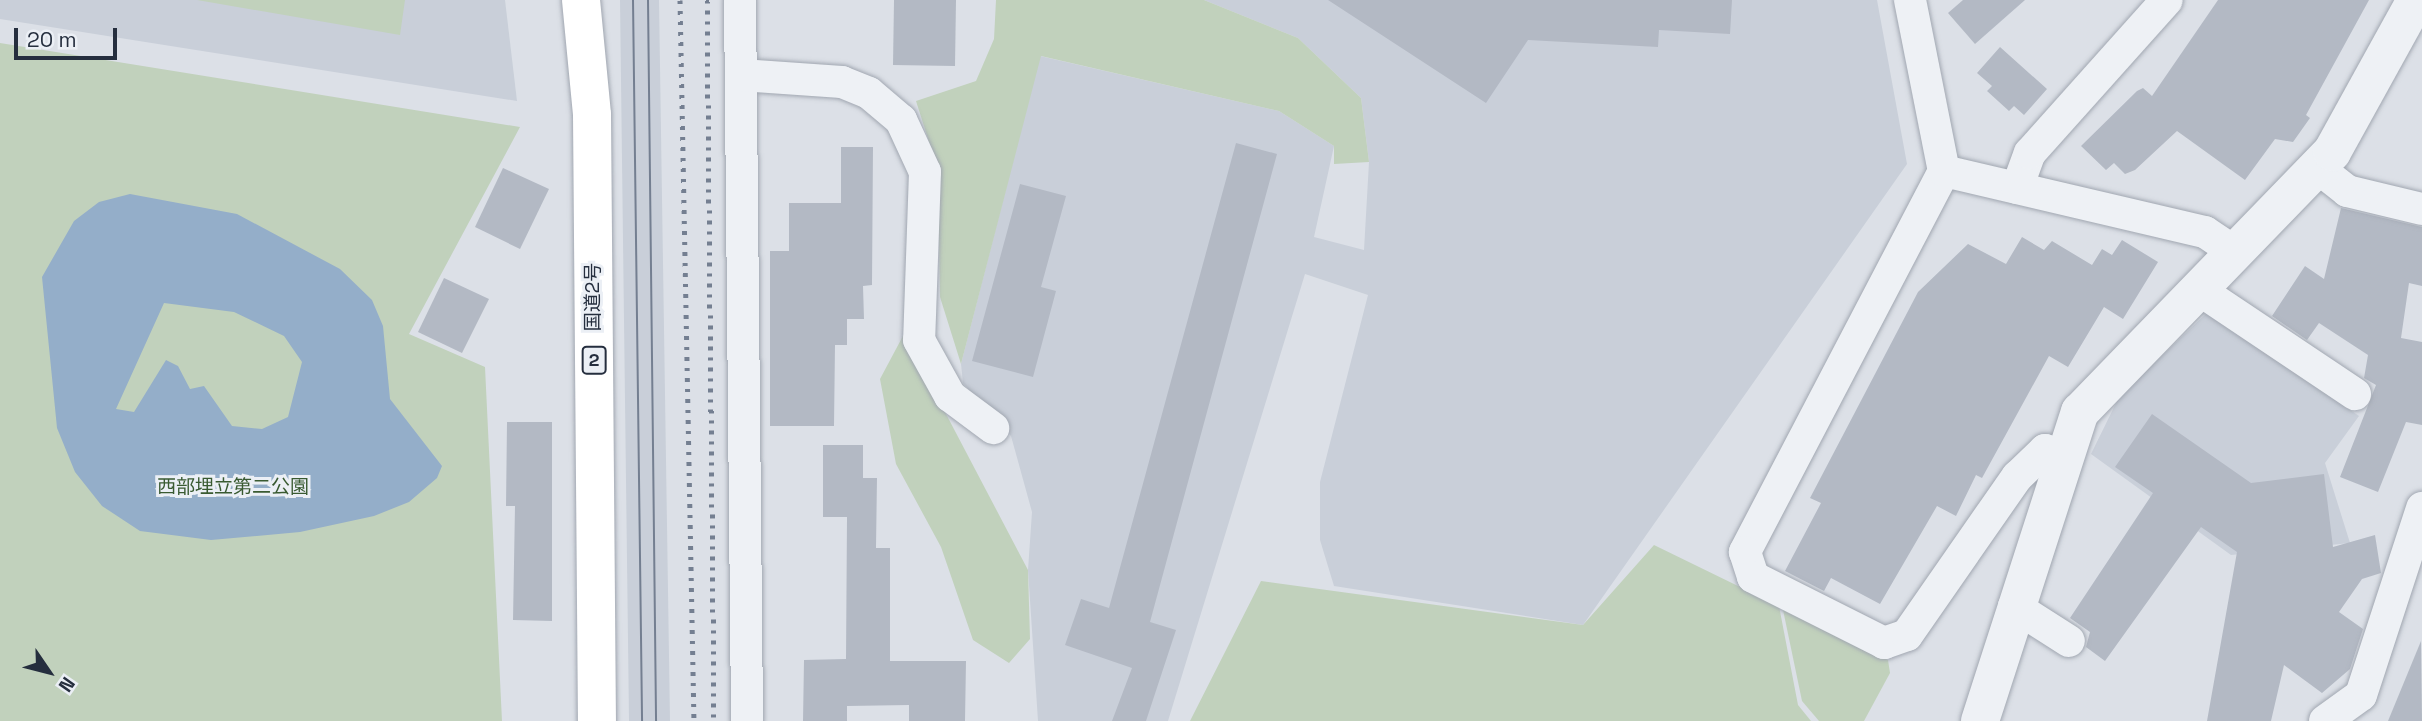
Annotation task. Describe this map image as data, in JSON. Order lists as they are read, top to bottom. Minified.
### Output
{"streets":{"highway":["国道2号","2"]},"parks":["西部埋立第二公園"],"scale_bar":"20 m","north":"bottom right"}
